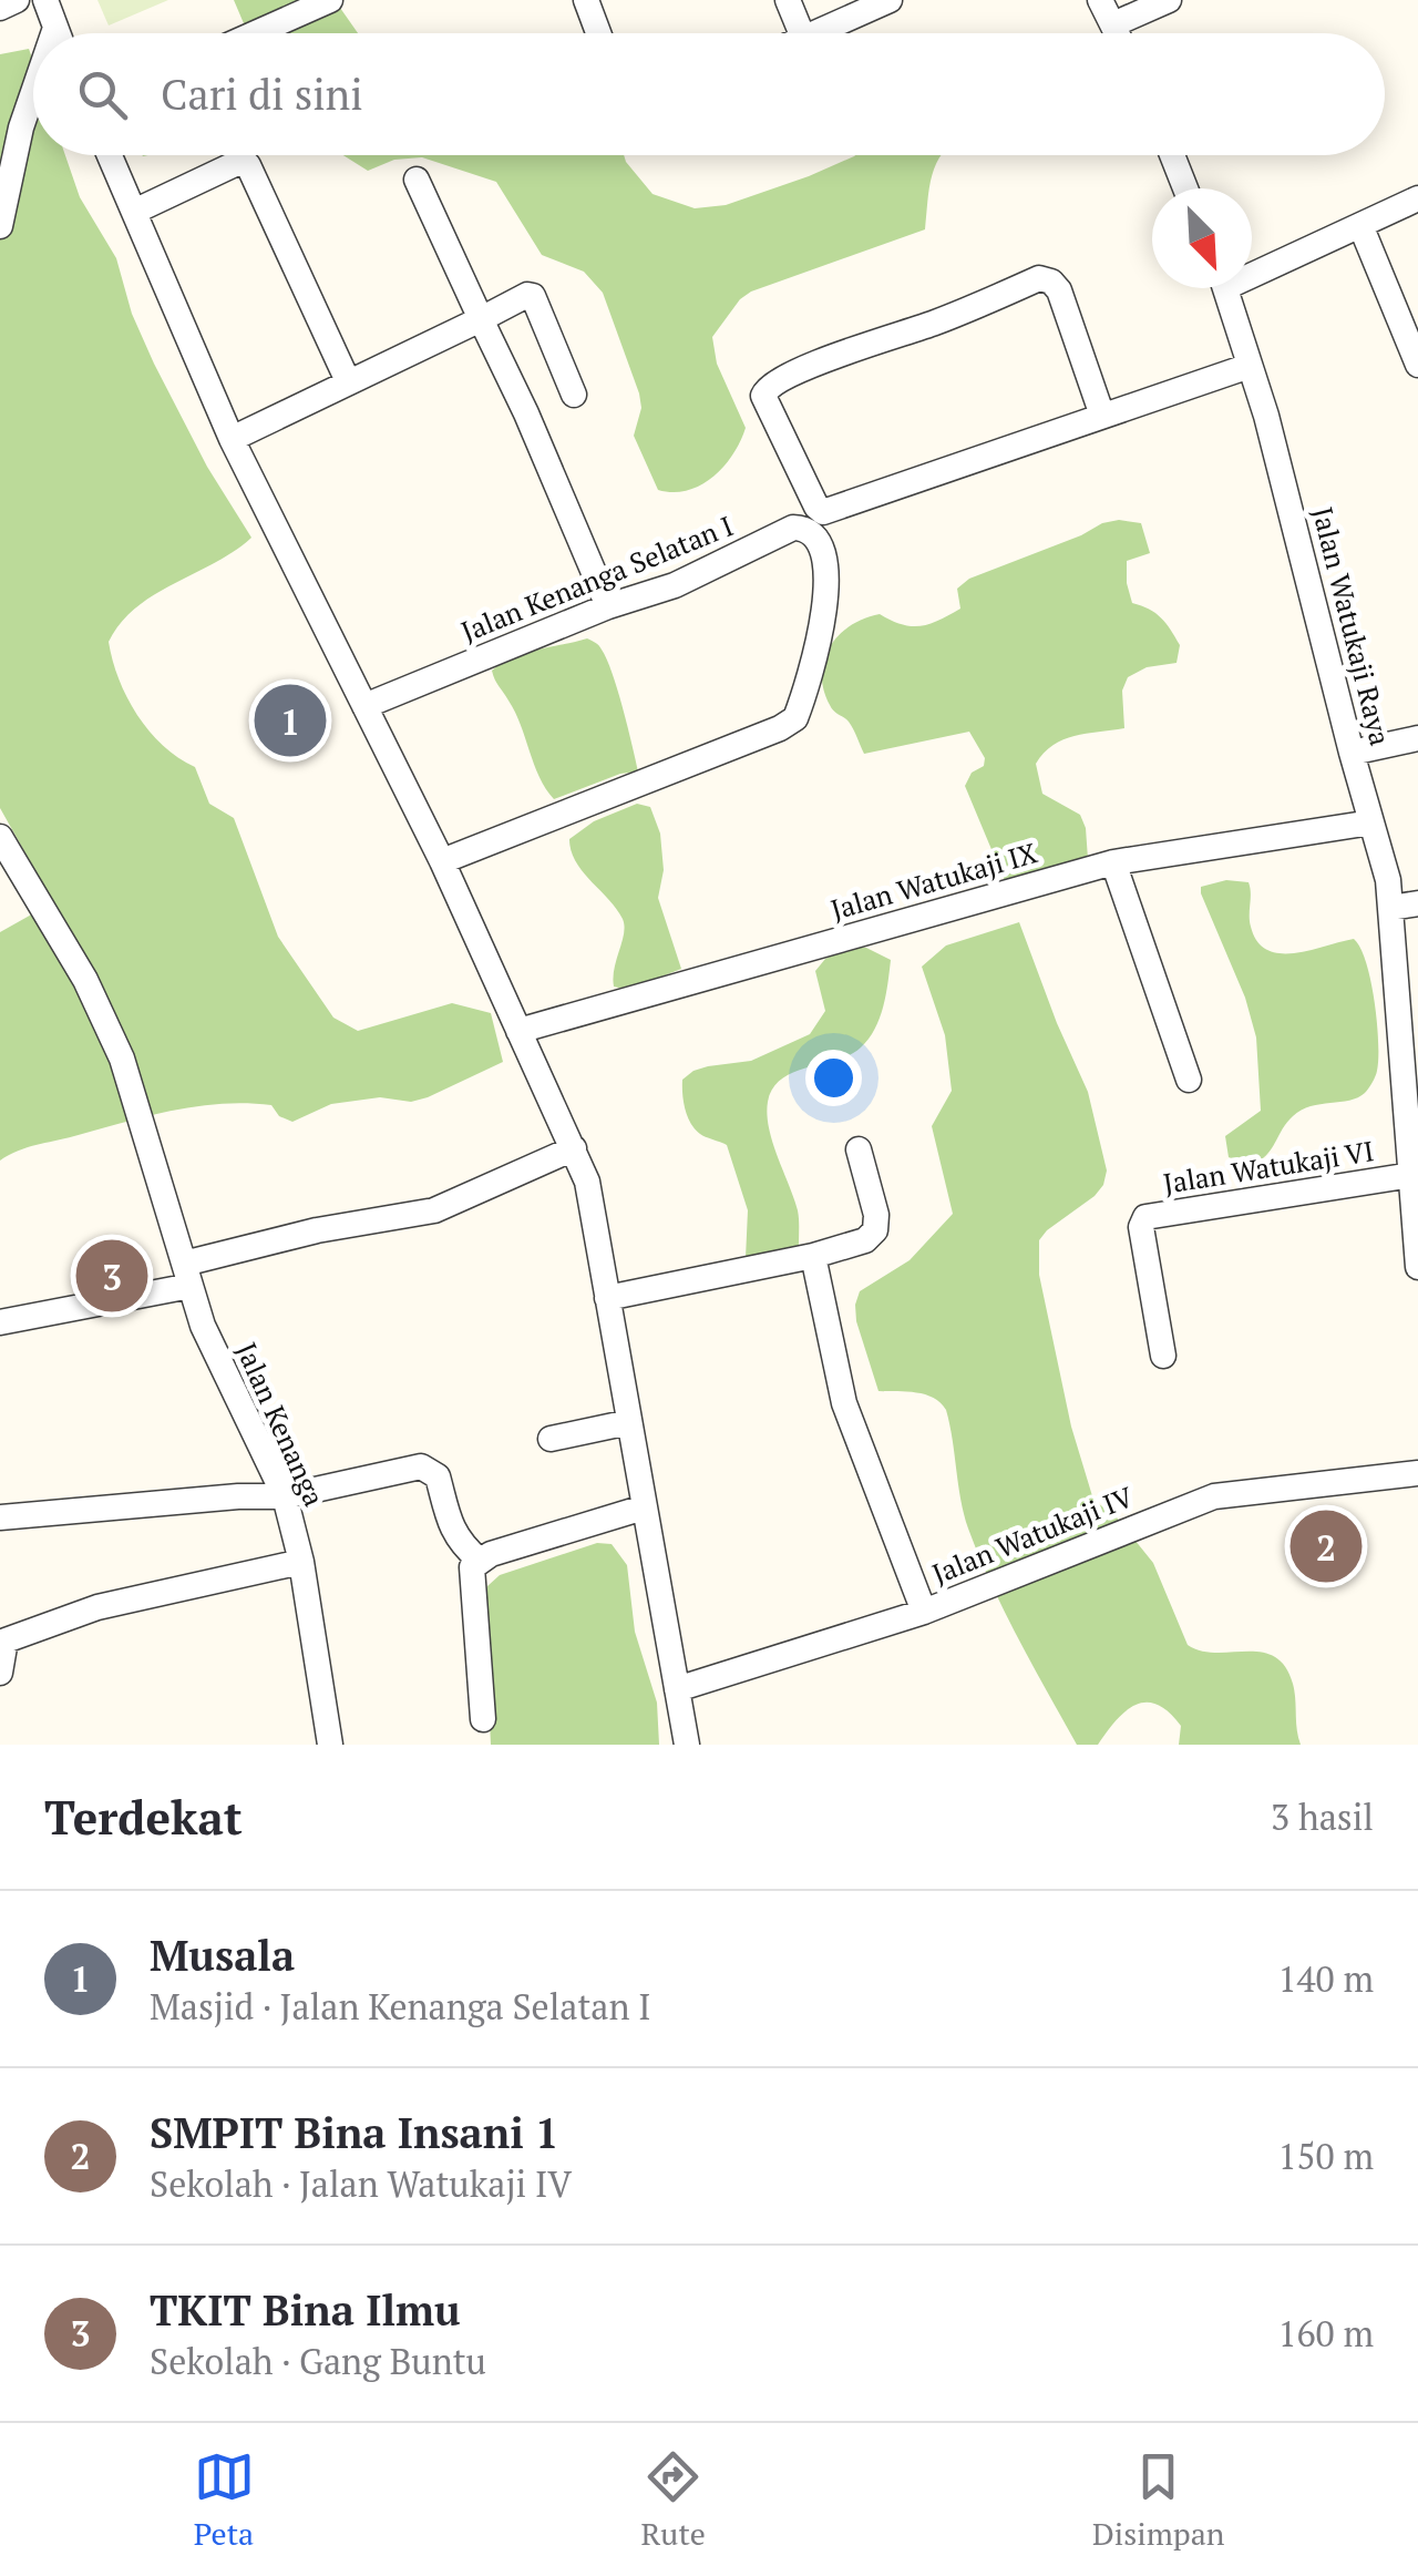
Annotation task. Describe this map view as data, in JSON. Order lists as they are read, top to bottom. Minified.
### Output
{"streets":{"street":["Jalan Kenanga Selatan I","Jalan Watukaji Raya","Jalan Watukaji IX","Jalan Watukaji VI","Jalan Kenanga","Jalan Watukaji IV"]},"crossings":[["Jalan Watukaji Raya","Jalan Watukaji IX"],["Jalan Watukaji Raya","Jalan Watukaji VI"]],"north":"bottom right","page":{"search":"Cari di sini","pins":["1","3","2"],"heading":["Terdekat","3 hasil"],"list":[{"mark":"1","name":"Musala","note":"Masjid · Jalan Kenanga Selatan I","value":"140 m"},{"mark":"2","name":"SMPIT Bina Insani 1","note":"Sekolah · Jalan Watukaji IV","value":"150 m"},{"mark":"3","name":"TKIT Bina Ilmu","note":"Sekolah · Gang Buntu","value":"160 m"}],"nav":["Peta","Rute","Disimpan"]}}
